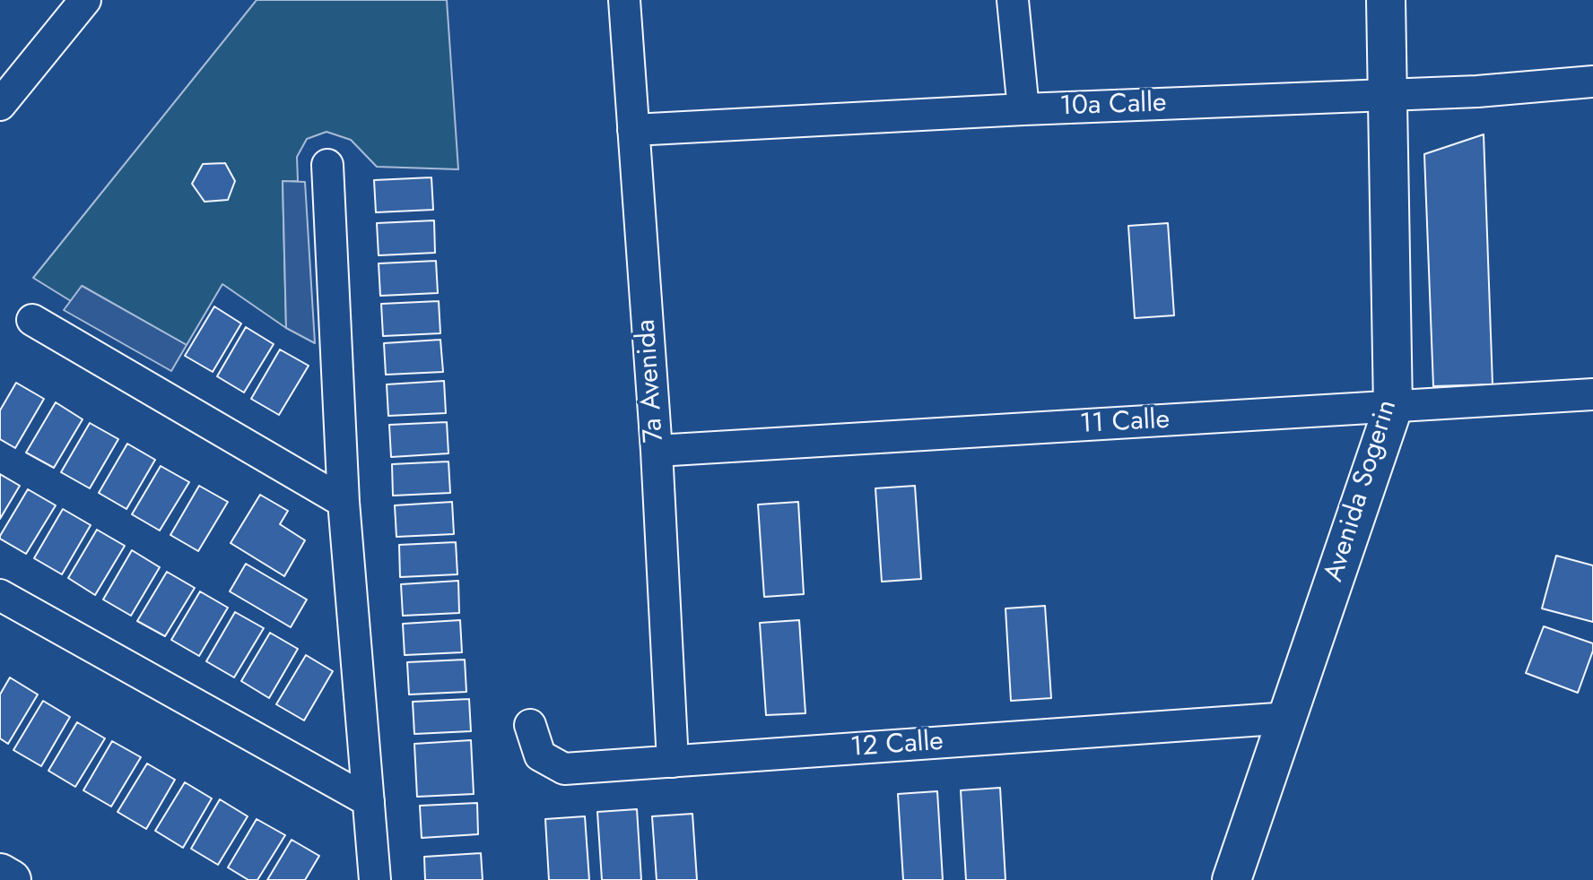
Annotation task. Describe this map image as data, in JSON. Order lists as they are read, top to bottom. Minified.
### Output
{"streets":{"street":["10a Calle","7a Avenida","11 Calle","Avenida Sogerin","12 Calle"]},"crossings":[["10a Calle","7a Avenida"],["10a Calle","Avenida Sogerin"],["7a Avenida","11 Calle"],["7a Avenida","12 Calle"],["11 Calle","Avenida Sogerin"],["Avenida Sogerin","12 Calle"]]}
